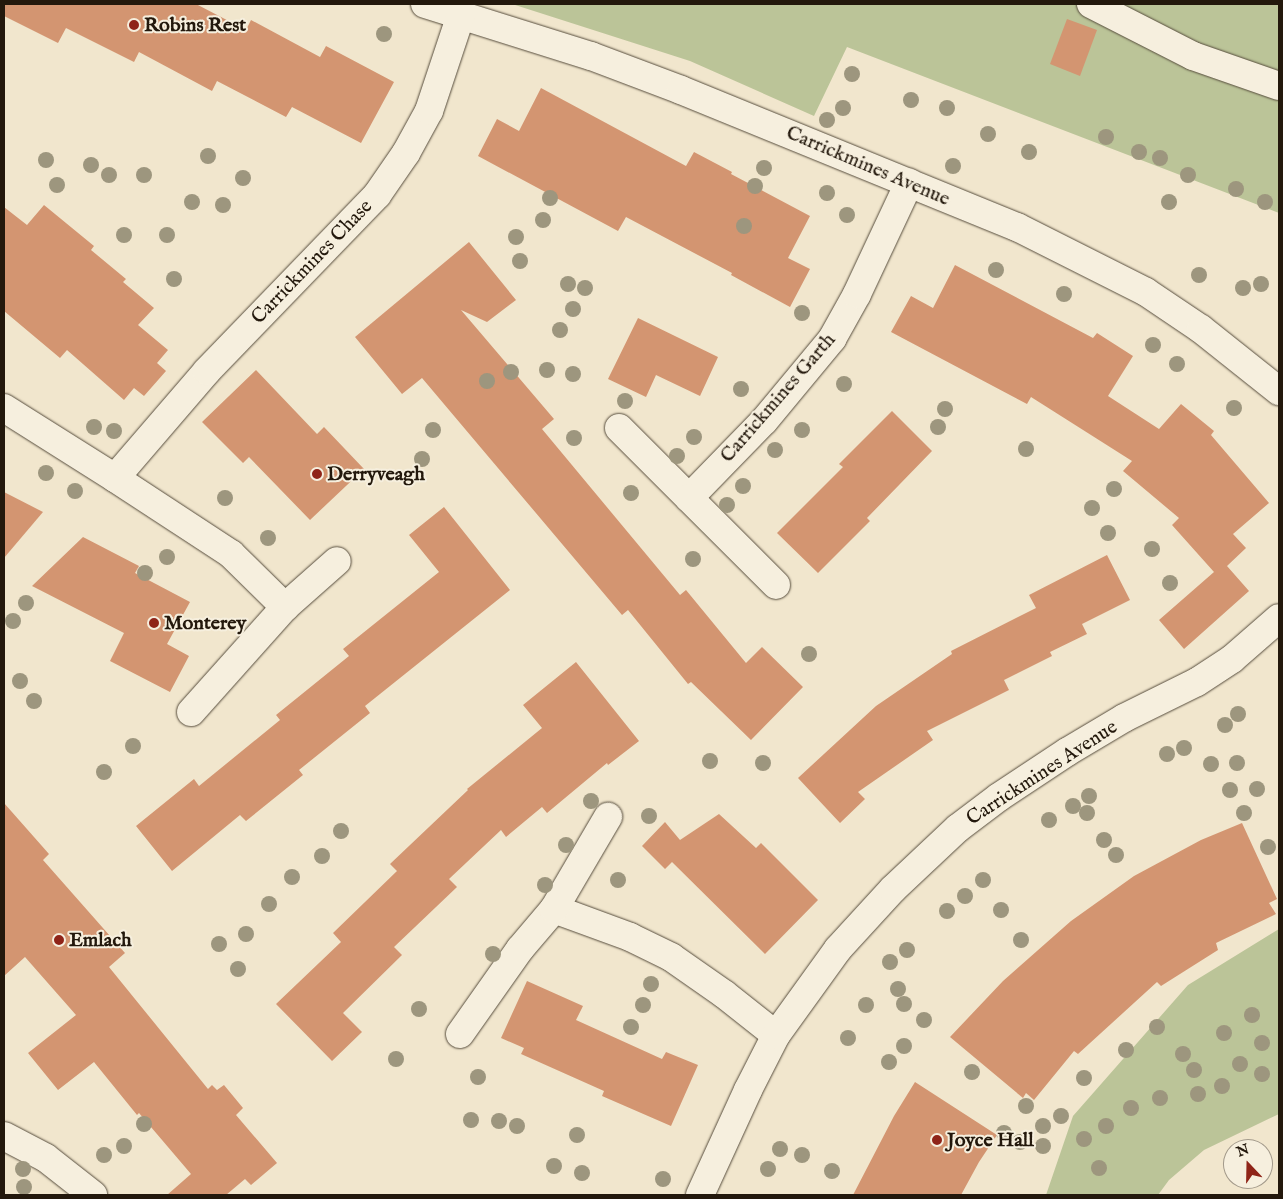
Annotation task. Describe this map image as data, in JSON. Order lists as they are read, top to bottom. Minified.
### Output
{"streets":{"street":["Carrickmines Avenue","Carrickmines Chase","Carrickmines Garth"]},"crossings":[["Carrickmines Avenue","Carrickmines Chase"],["Carrickmines Avenue","Carrickmines Garth"]],"places":["Robins Rest","Derryveagh","Monterey","Emlach","Joyce Hall"],"north":"top"}
